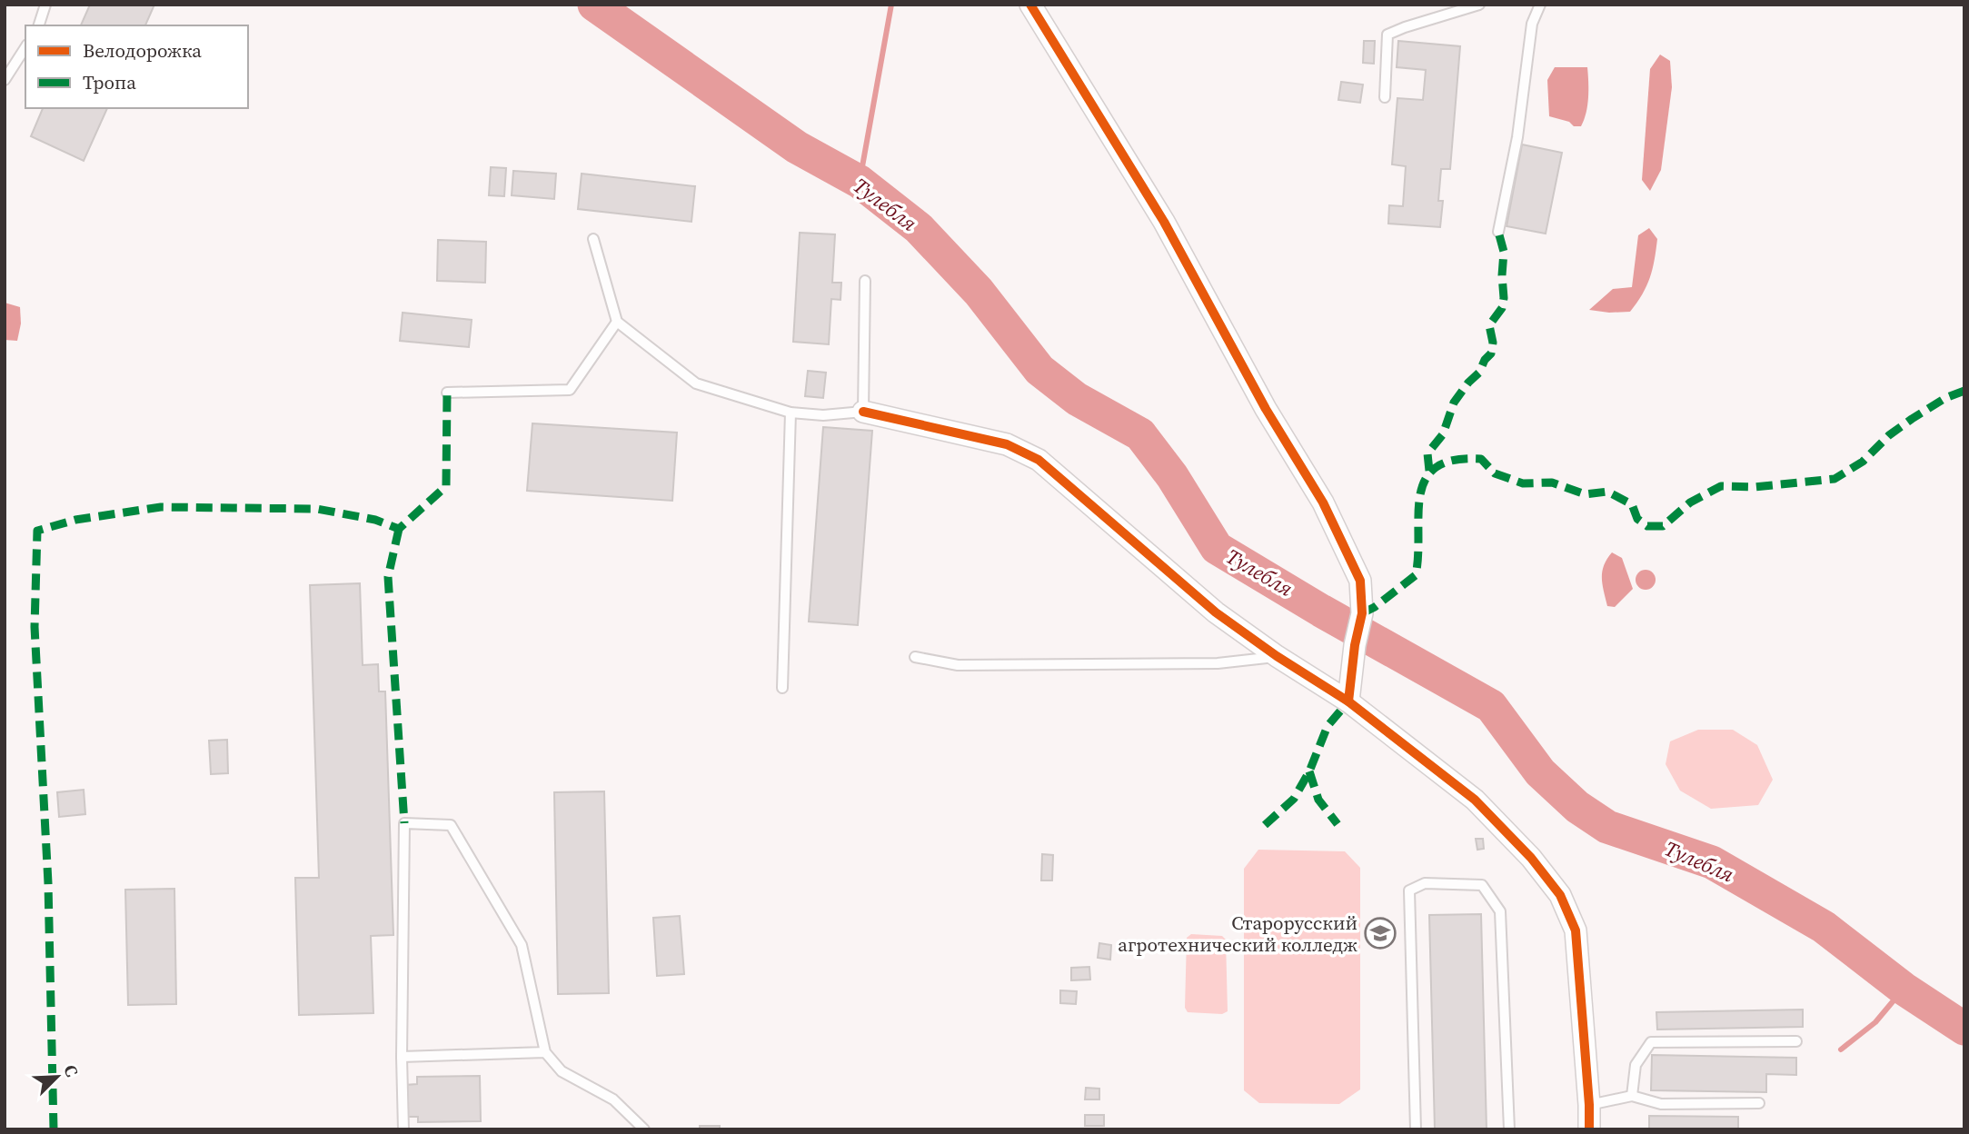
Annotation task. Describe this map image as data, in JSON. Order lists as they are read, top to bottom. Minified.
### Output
{"water":["Тулебля"],"places":{"school or university":["Старорусский агротехнический колледж"]},"legend":["Велодорожка","Тропа"],"north":"top right"}
